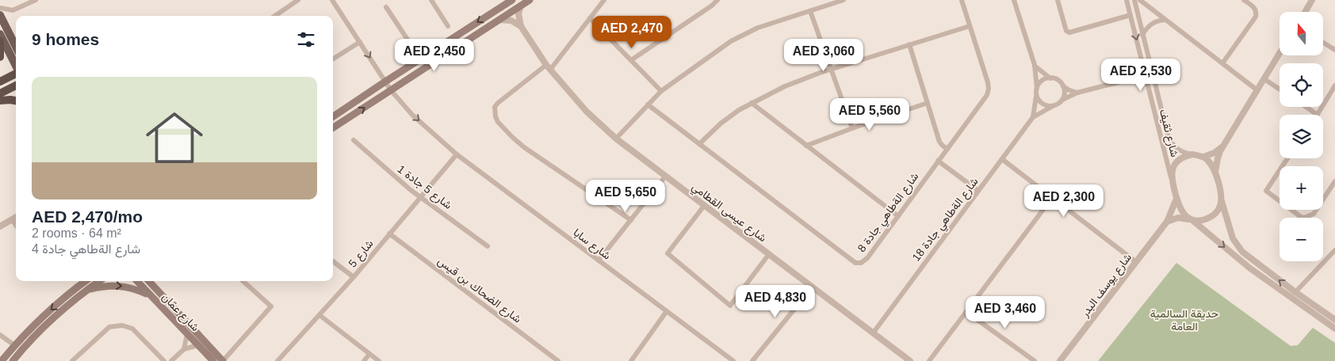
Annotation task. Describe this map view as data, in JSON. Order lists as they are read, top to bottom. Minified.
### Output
{"streets":{"main road":["شارع عمّان"],"street":["شارع ثقيف","شارع 5 جادة 1","شارع عيسى القطامي","شارع الةطاهي جادة 8","شارع الةطاهي جادة 18","شارع سابا","شارع 5","شارع يوسف البدر","شارع الضحاك بن قيس"]},"crossings":[["شارع ثقيف","شارع يوسف البدر"],["شارع 5 جادة 1","شارع 5"],["شارع عيسى القطامي","شارع الةطاهي جادة 18"],["شارع سابا","شارع 5"],["شارع 5","شارع الضحاك بن قيس"]],"parks":["حديقة السالمية العامة"],"north":"top","page":{"map_buttons":["+","−"],"price":["AED 2,470","AED 2,450","AED 3,060","AED 2,530","AED 5,560","AED 5,650","AED 2,300","AED 4,830","AED 3,460"],"heading":"9 homes","list":[{"name":"AED 2,470/mo","note":"2 rooms · 64 m² · شارع الةطاهي جادة 4"}]}}
